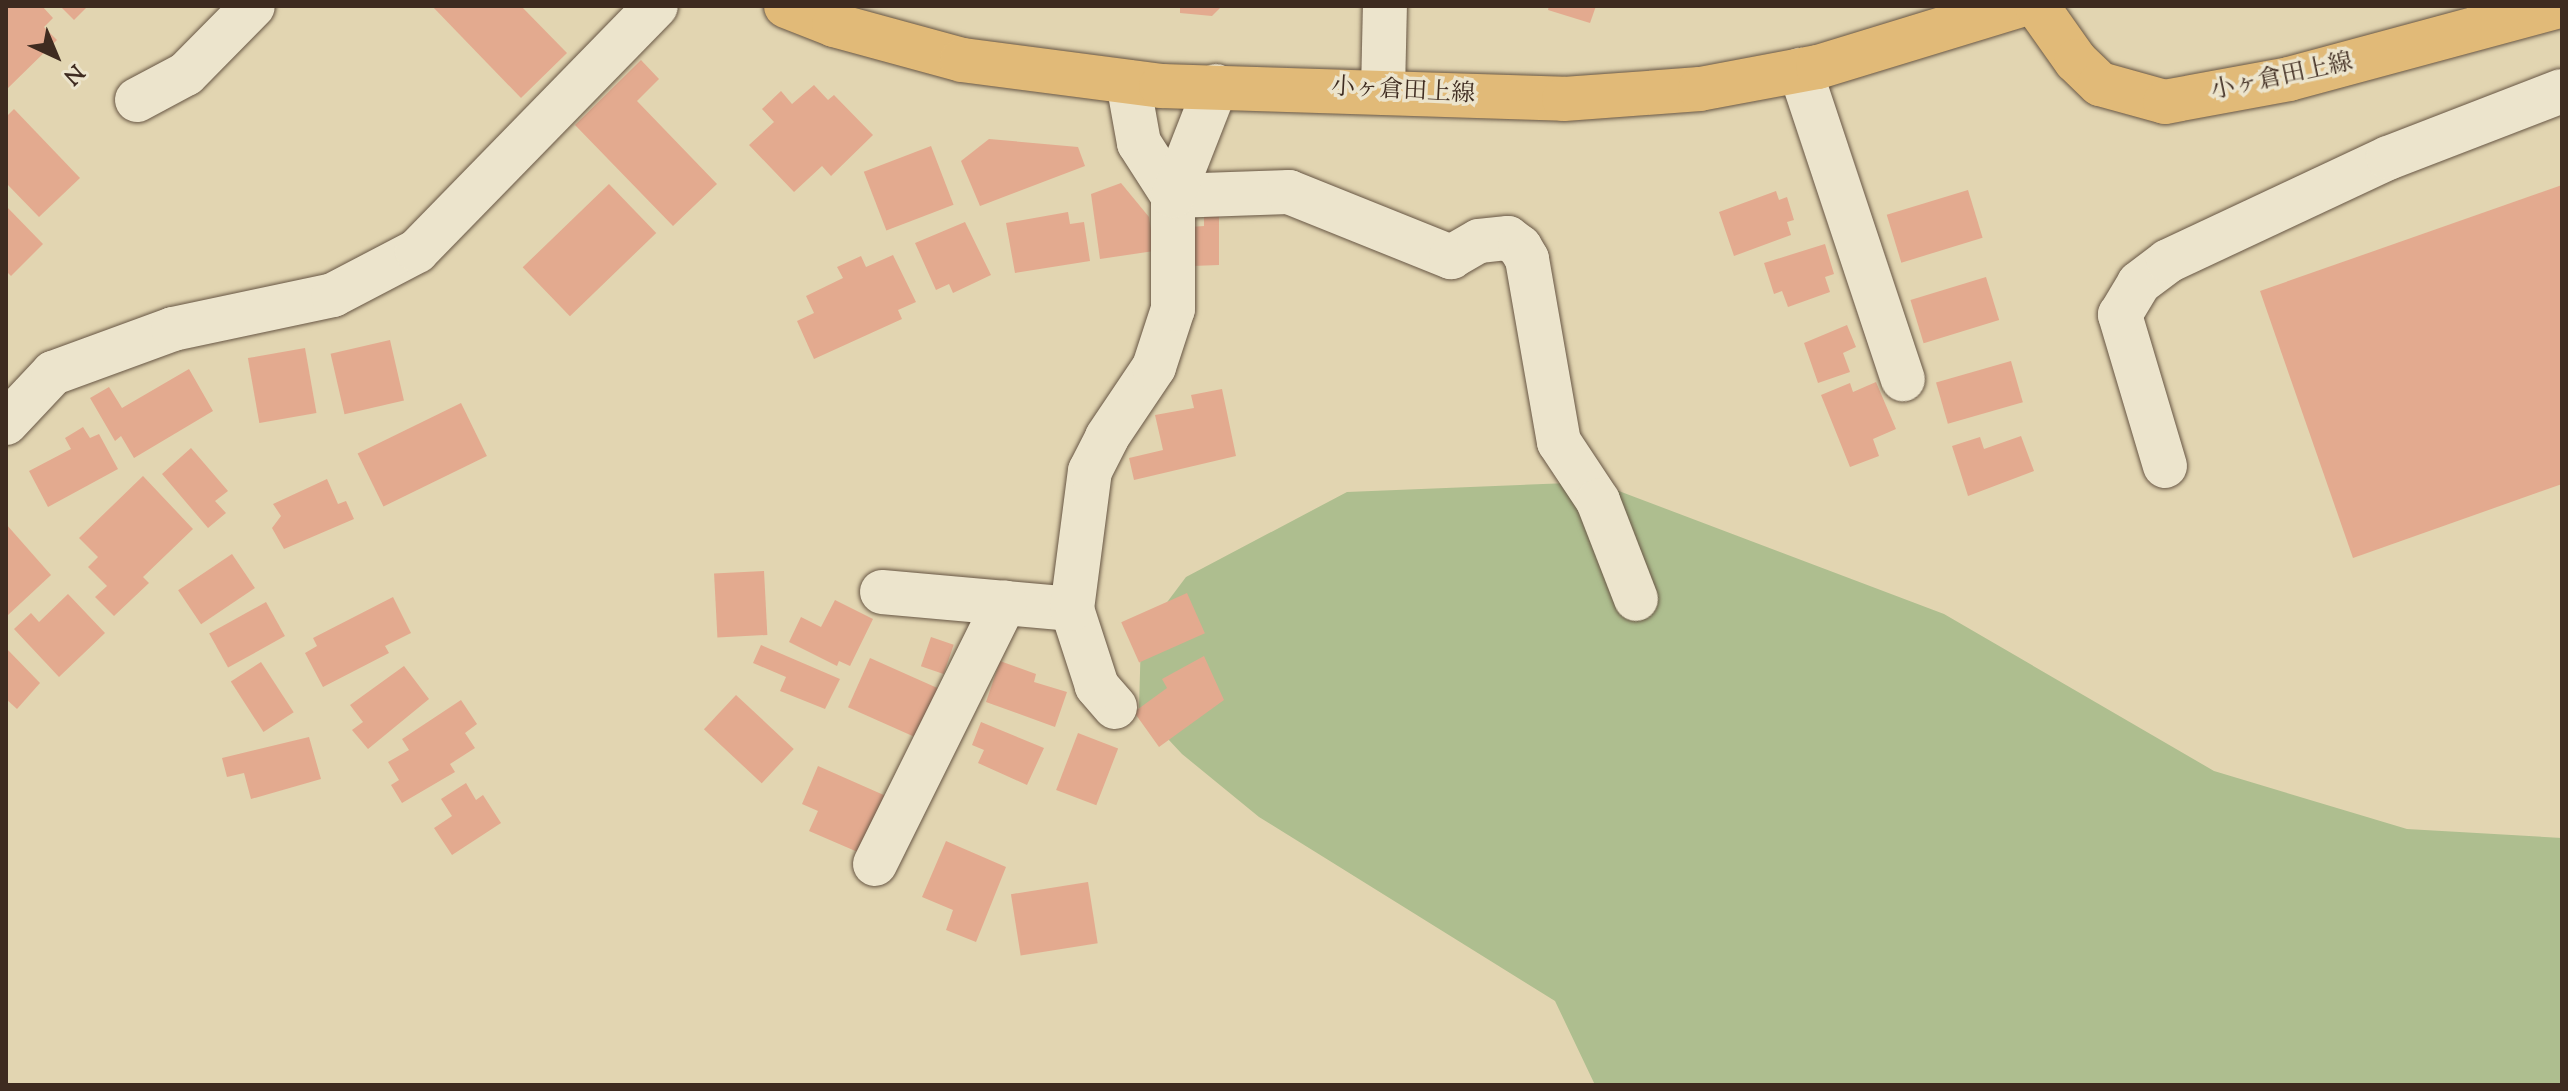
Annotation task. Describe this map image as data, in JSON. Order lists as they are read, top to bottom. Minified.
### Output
{"streets":{"main road":["小ヶ倉田上線"]},"north":"bottom right"}
